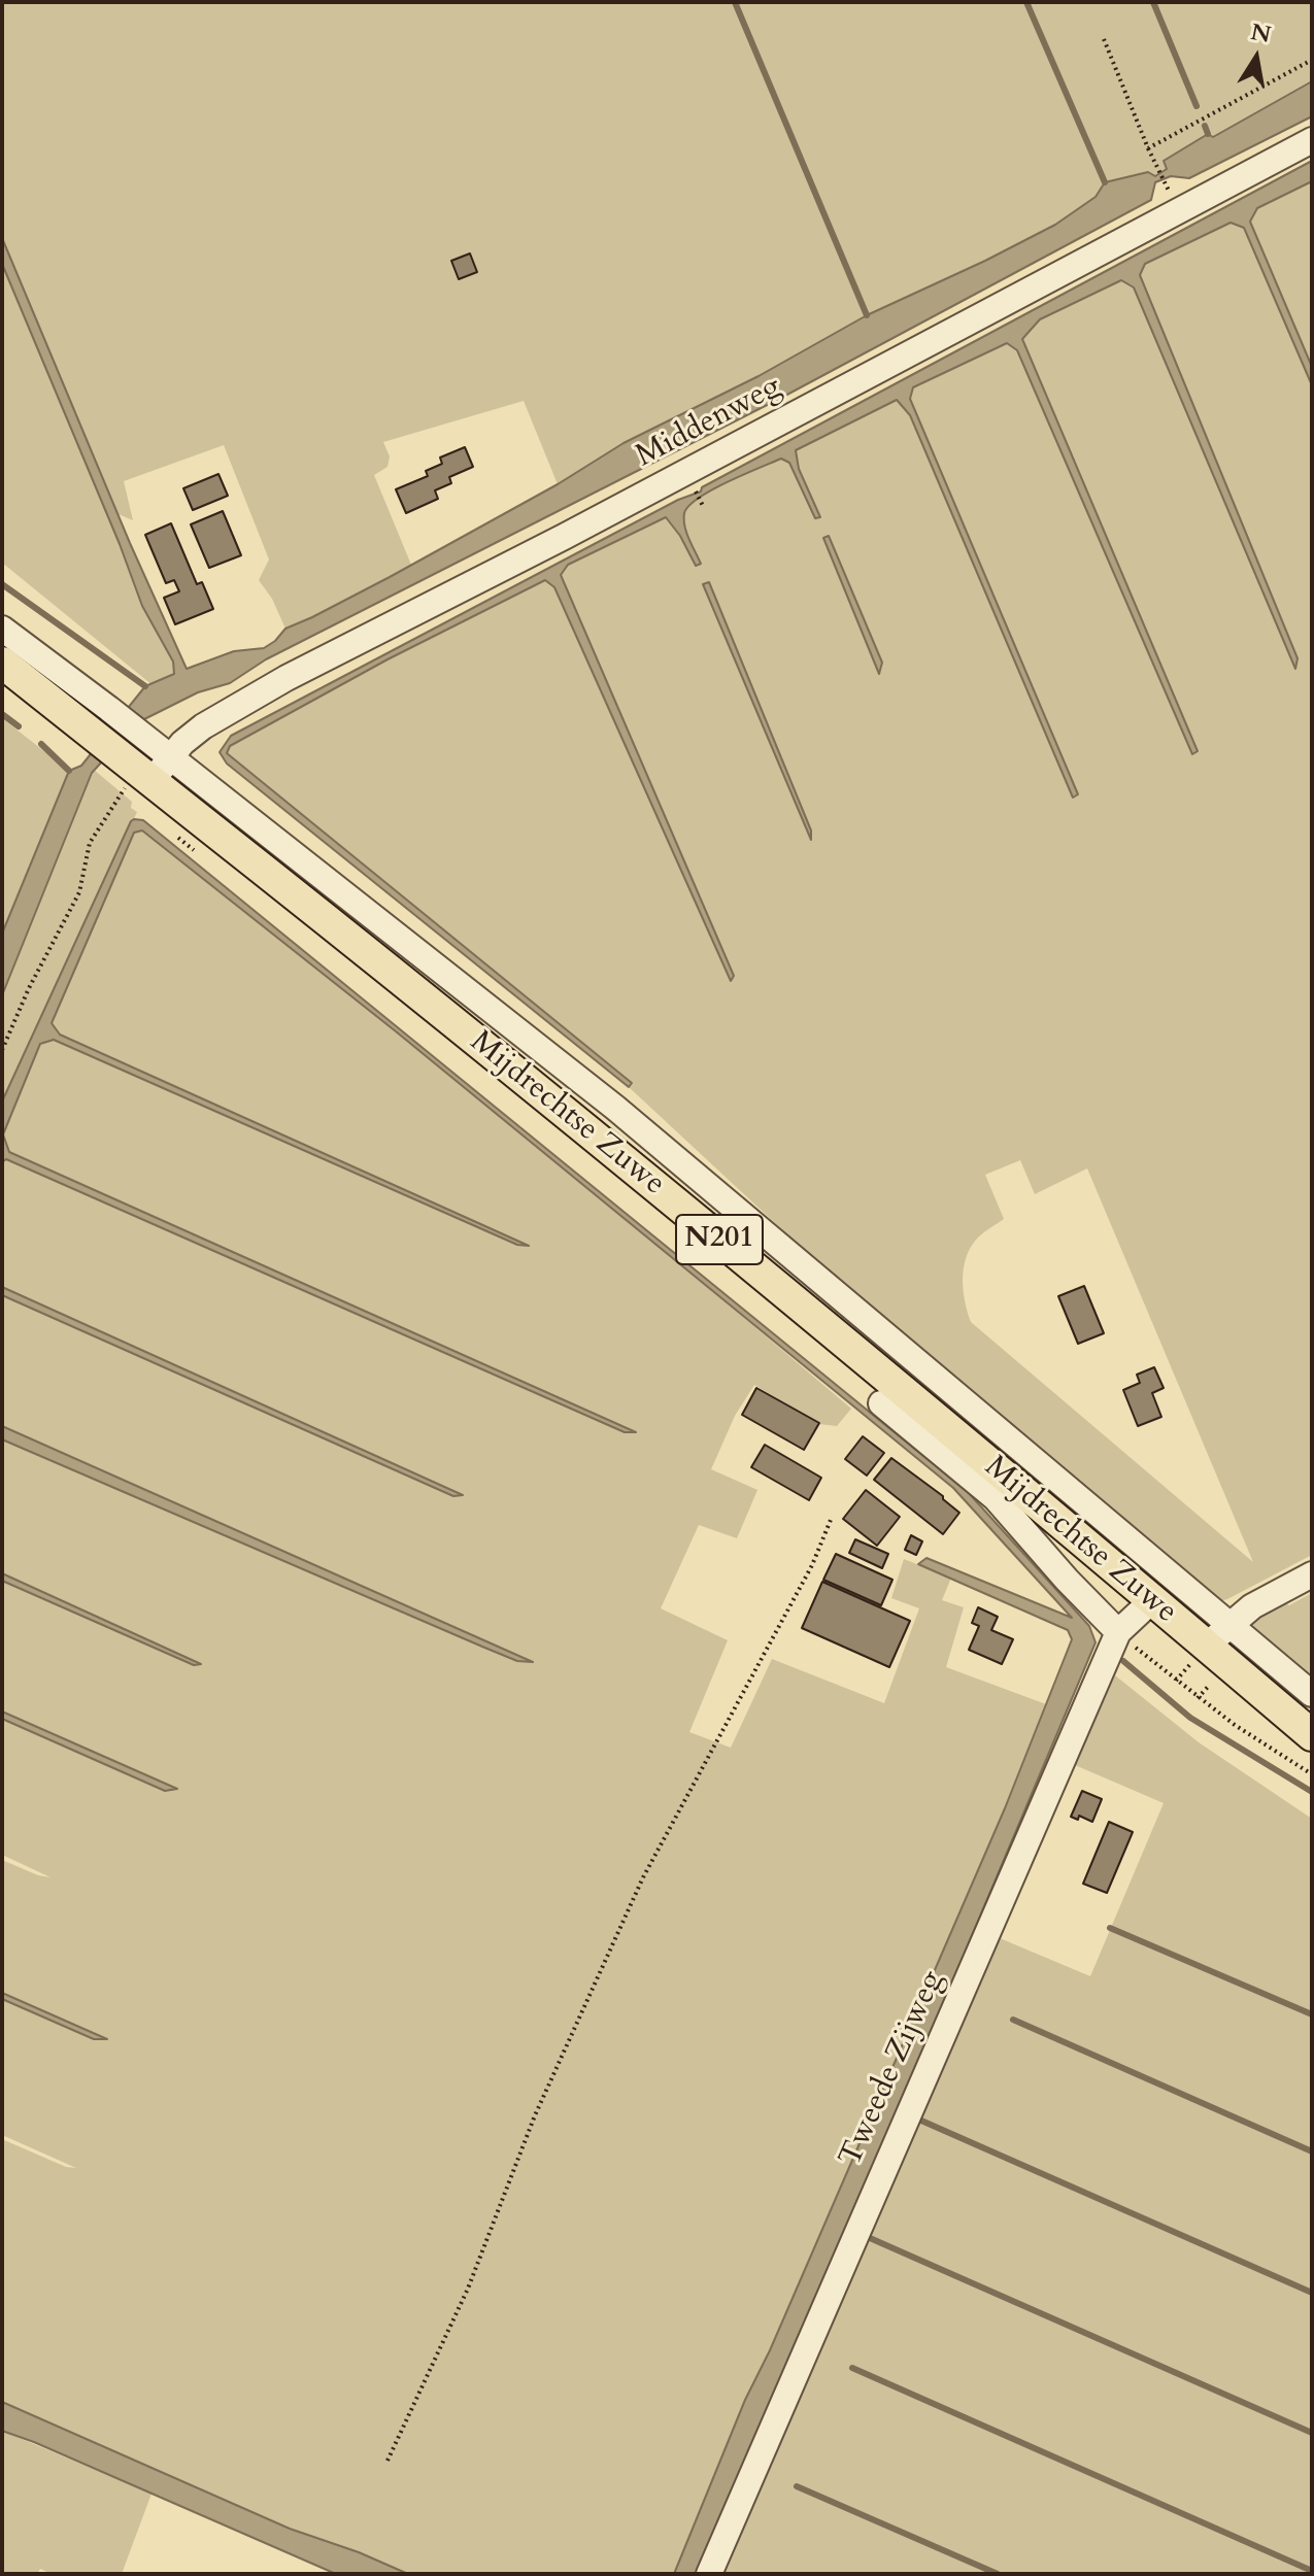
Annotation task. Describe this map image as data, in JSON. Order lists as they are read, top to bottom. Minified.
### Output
{"streets":{"main road":["Mijdrechtse Zuwe","N201"],"street":["Middenweg","Tweede Zijweg"]},"crossings":[["Middenweg","Mijdrechtse Zuwe"],["Mijdrechtse Zuwe","Tweede Zijweg"]],"north":"top"}
